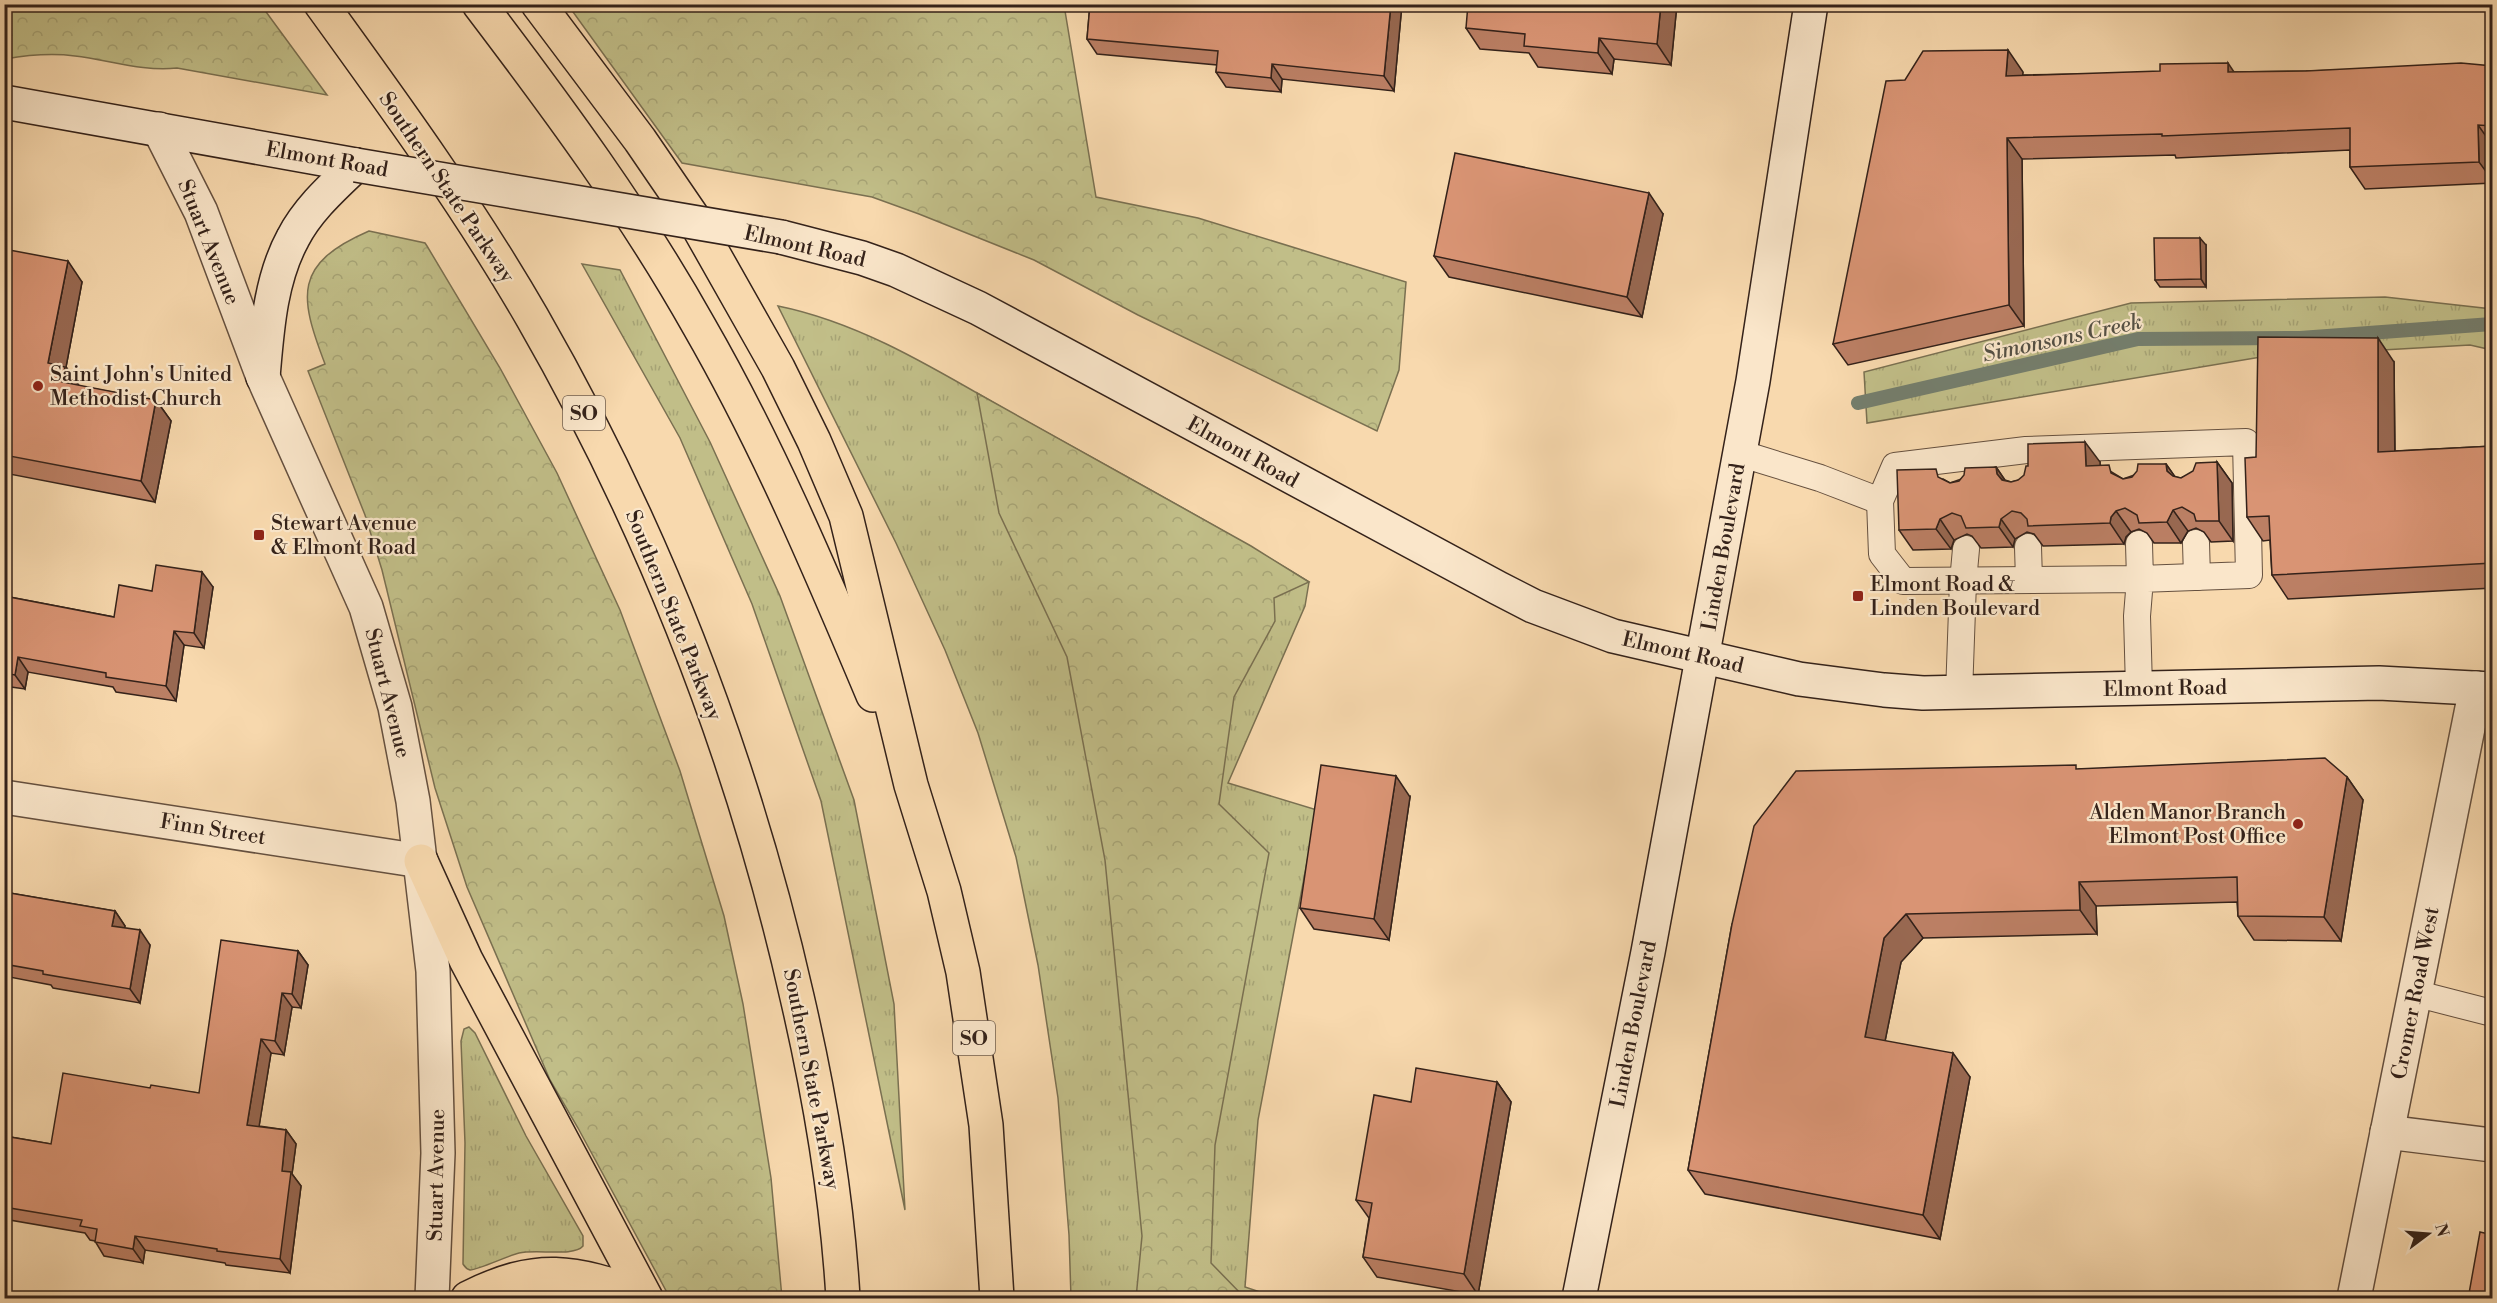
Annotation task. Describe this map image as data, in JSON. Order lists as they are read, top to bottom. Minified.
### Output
{"streets":{"highway":["Southern State Parkway","SO"],"main road":["Elmont Road","Stuart Avenue","Linden Boulevard","Finn Street","Cromer Road West"]},"crossings":[["Elmont Road","Stuart Avenue"],["Elmont Road","Linden Boulevard"],["Elmont Road","Cromer Road West"],["Stuart Avenue","Finn Street"]],"water":["Simonsons Creek"],"places":{"other":["Saint John's United Methodist Church","Alden Manor Branch Elmont Post Office"],"transit":["Stewart Avenue & Elmont Road","Elmont Road & Linden Boulevard"]},"north":"right"}
